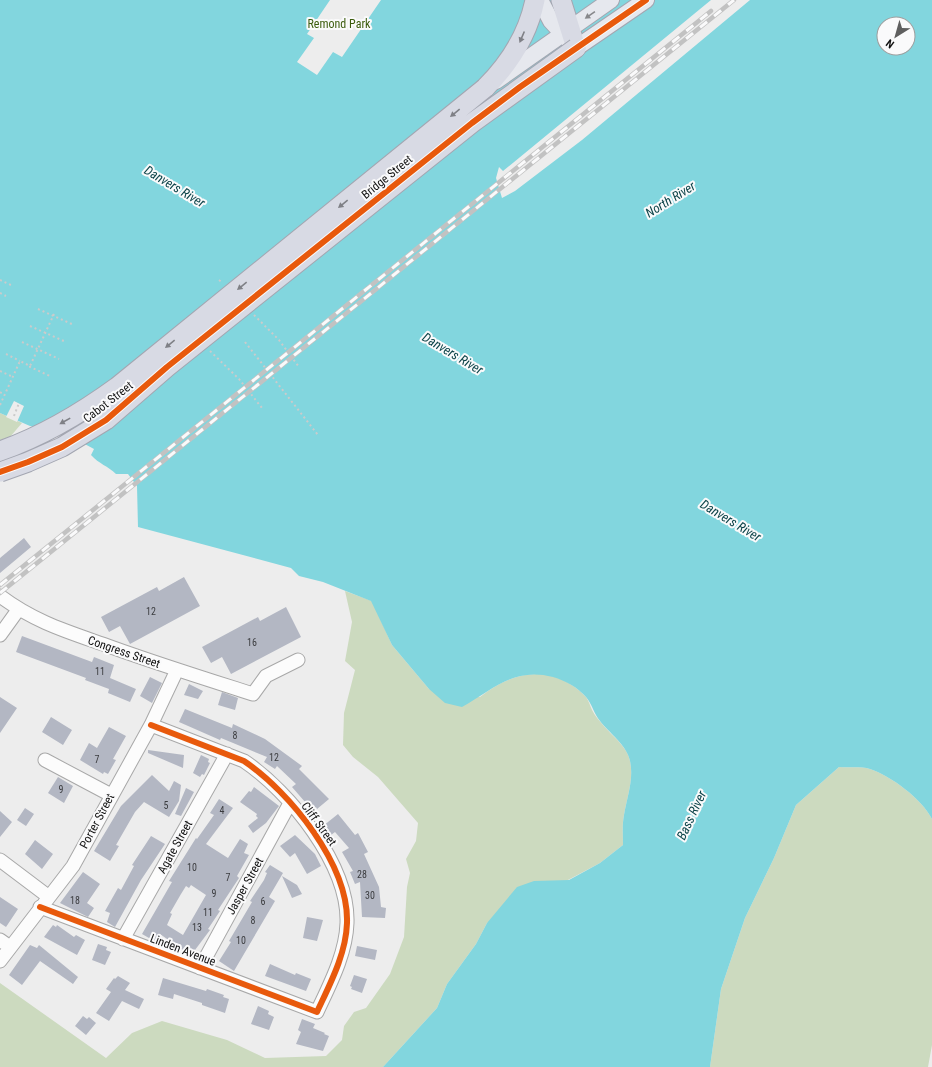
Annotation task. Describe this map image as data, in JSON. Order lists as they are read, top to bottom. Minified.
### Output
{"streets":{"highway":["Bridge Street","Cabot Street"],"street":["Congress Street","Porter Street","Cliff Street","Agate Street","Jasper Street","Linden Avenue"]},"crossings":[["Bridge Street","Cabot Street"],["Congress Street","Porter Street"],["Porter Street","Cliff Street"],["Porter Street","Linden Avenue"],["Cliff Street","Agate Street"],["Cliff Street","Jasper Street"],["Cliff Street","Linden Avenue"],["Agate Street","Linden Avenue"],["Jasper Street","Linden Avenue"]],"water":["Danvers River","North River","Bass River"],"parks":["Remond Park"],"house_numbers":["12","16","11","8","12","7","9","5","4","10","28","7","9","30","18","6","11","8","13","10"],"north":"bottom left"}
